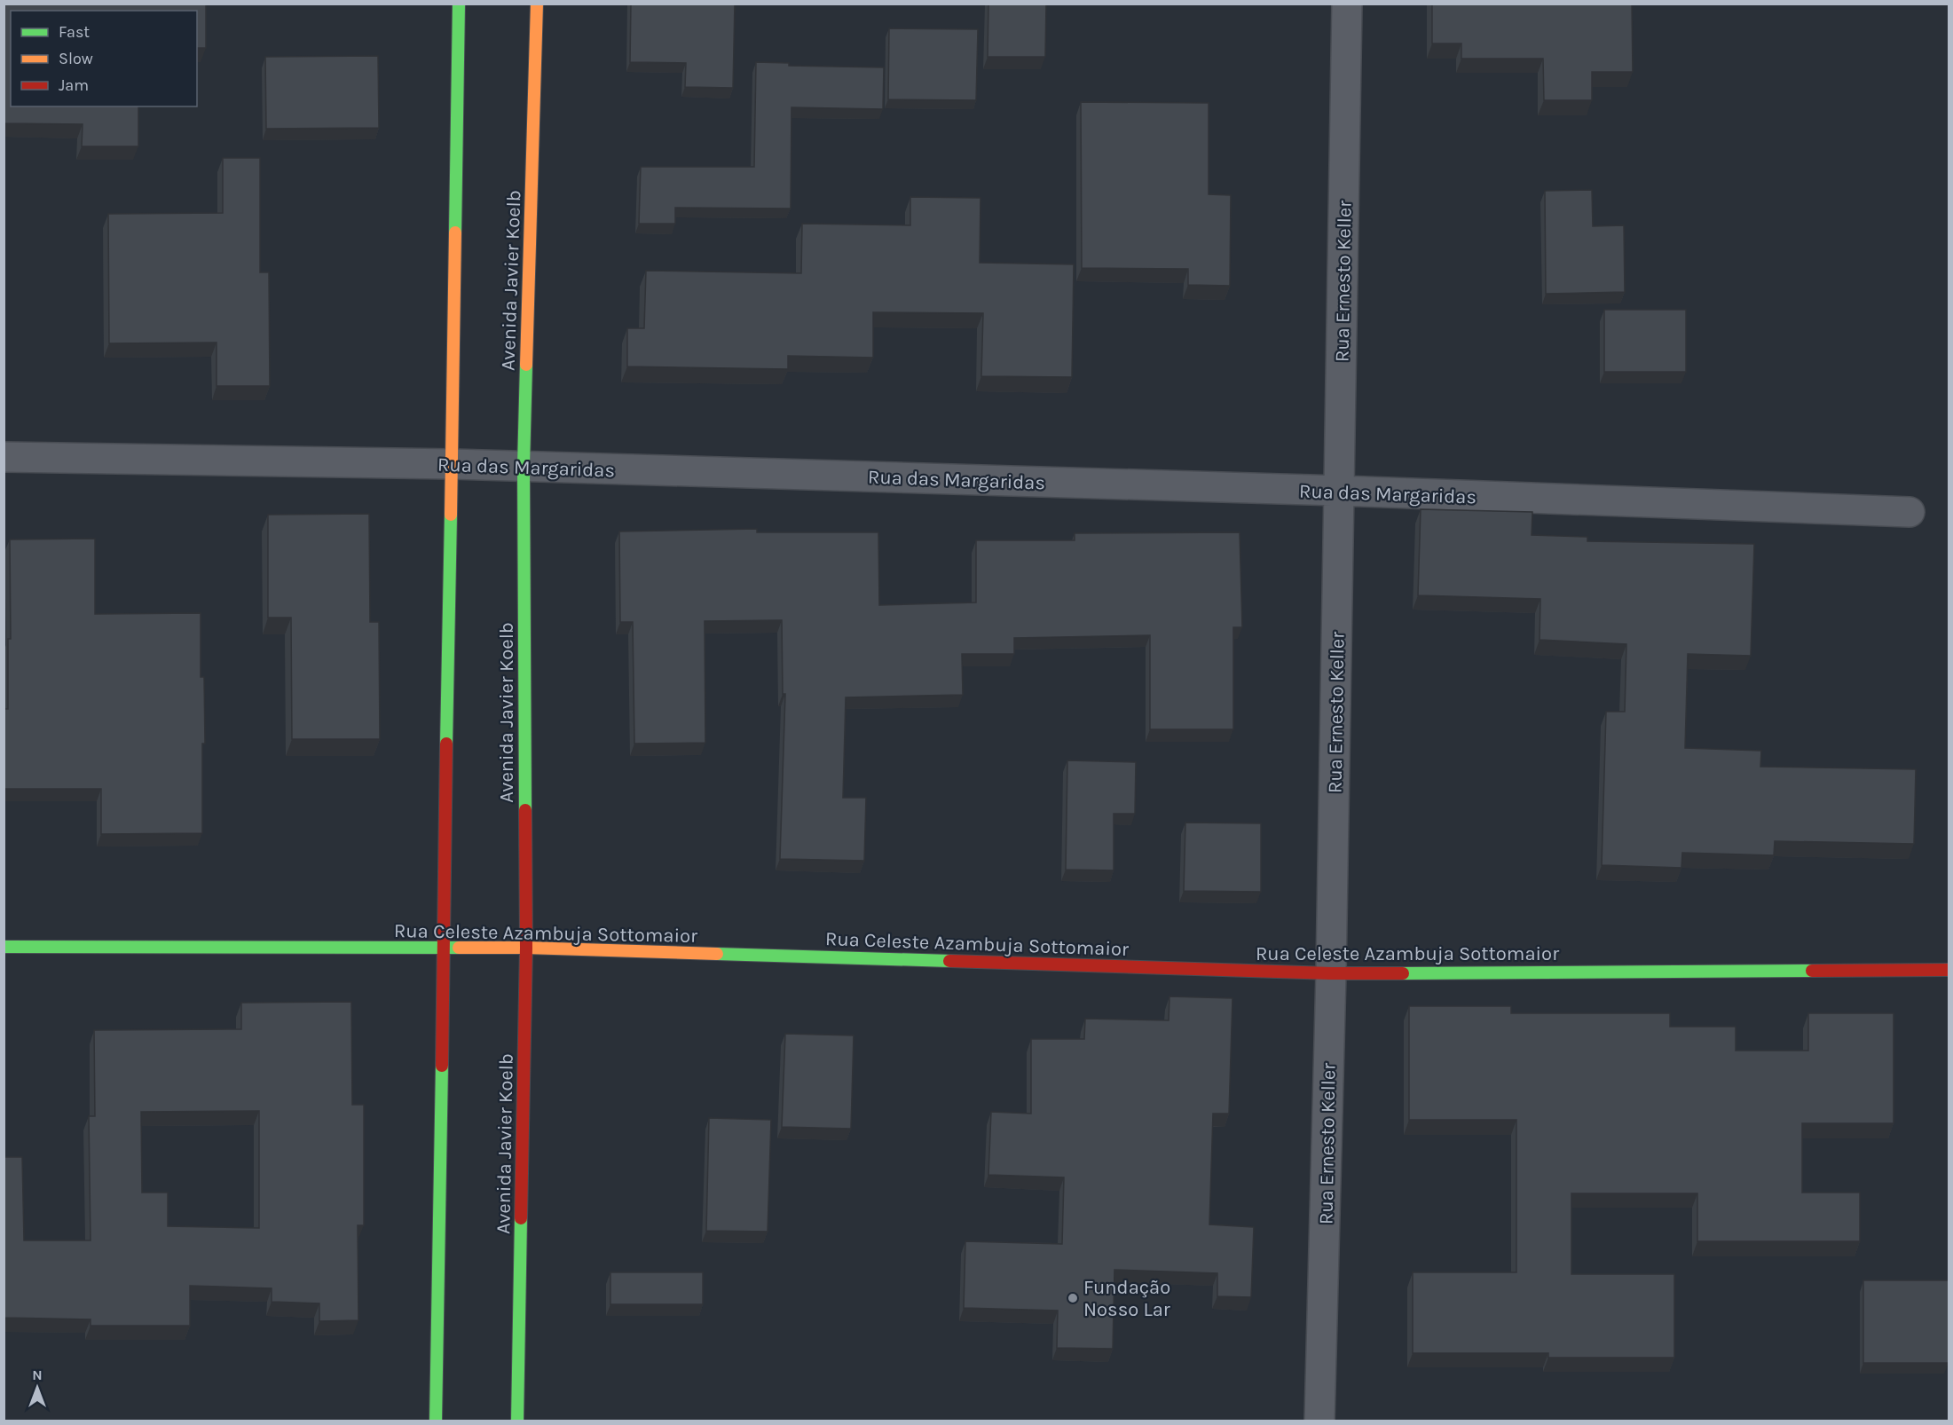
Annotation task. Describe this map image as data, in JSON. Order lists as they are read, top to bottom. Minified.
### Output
{"streets":{"street":["Avenida Javier Koelb","Rua Ernesto Keller","Rua das Margaridas","Rua Celeste Azambuja Sottomaior"]},"crossings":[["Avenida Javier Koelb","Rua das Margaridas"],["Avenida Javier Koelb","Rua Celeste Azambuja Sottomaior"],["Rua Ernesto Keller","Rua das Margaridas"],["Rua Ernesto Keller","Rua Celeste Azambuja Sottomaior"]],"places":["Fundação Nosso Lar"],"legend":["Fast","Slow","Jam"],"north":"top"}
